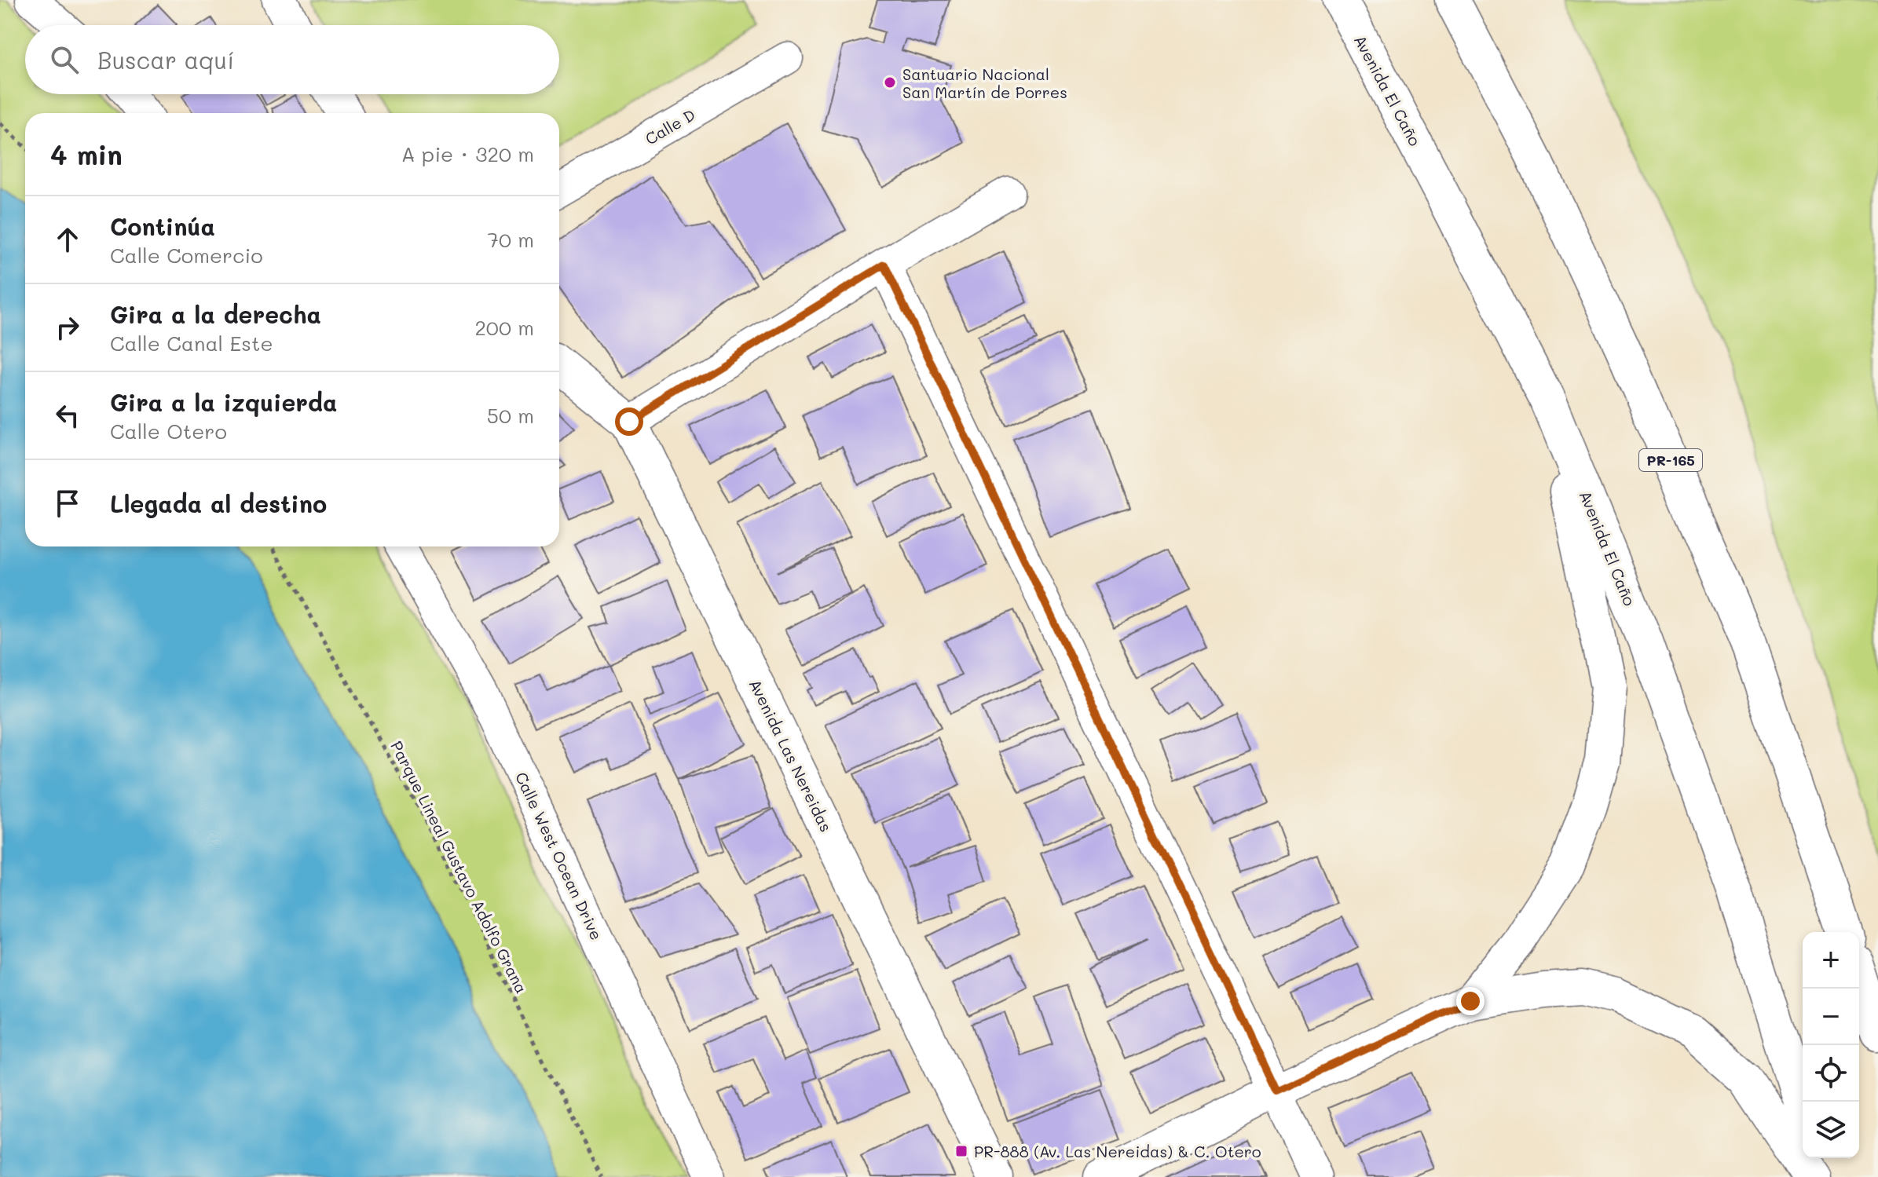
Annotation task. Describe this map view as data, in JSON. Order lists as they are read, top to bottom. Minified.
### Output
{"streets":{"main road":["Avenida El Caño","PR-165","Avenida Las Nereidas"],"street":["Calle D","Calle West Ocean Drive"],"path":["Parque Lineal Gustavo Adolfo Grana"]},"places":{"other":["Santuario Nacional San Martín de Porres"],"transit":["PR-888 (Av. Las Nereidas) & C. Otero"]},"page":{"search":"Buscar aquí","heading":["4 min","A pie · 320 m"],"list":[["Continúa","Calle Comercio","70 m"],["Gira a la derecha","Calle Canal Este","200 m"],["Gira a la izquierda","Calle Otero","50 m"],"Llegada al destino"],"map_buttons":["+","−"]}}
